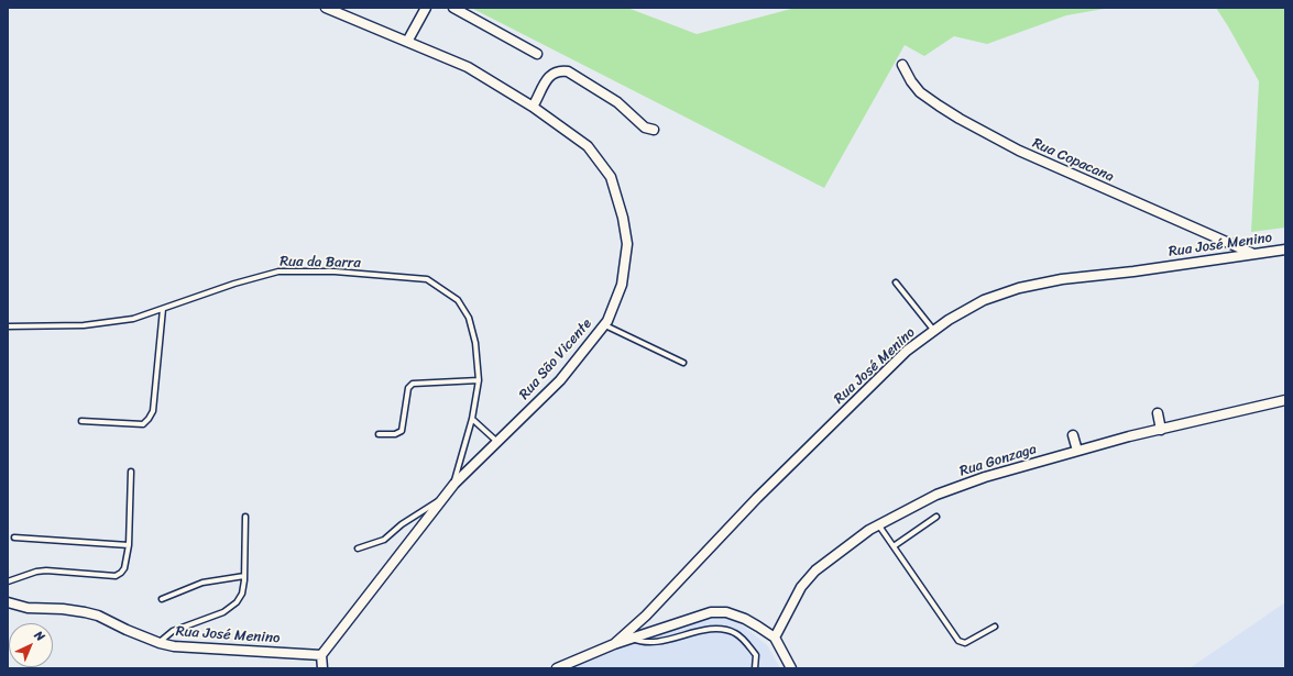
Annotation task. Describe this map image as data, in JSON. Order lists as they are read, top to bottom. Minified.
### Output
{"streets":{"street":["Rua Copacana","Rua José Menino","Rua São Vicente","Rua Gonzaga"],"lane":["Rua da Barra"]},"crossings":[["Rua Copacana","Rua José Menino"],["Rua José Menino","Rua São Vicente"],["Rua da Barra","Rua São Vicente"]],"north":"top right"}
